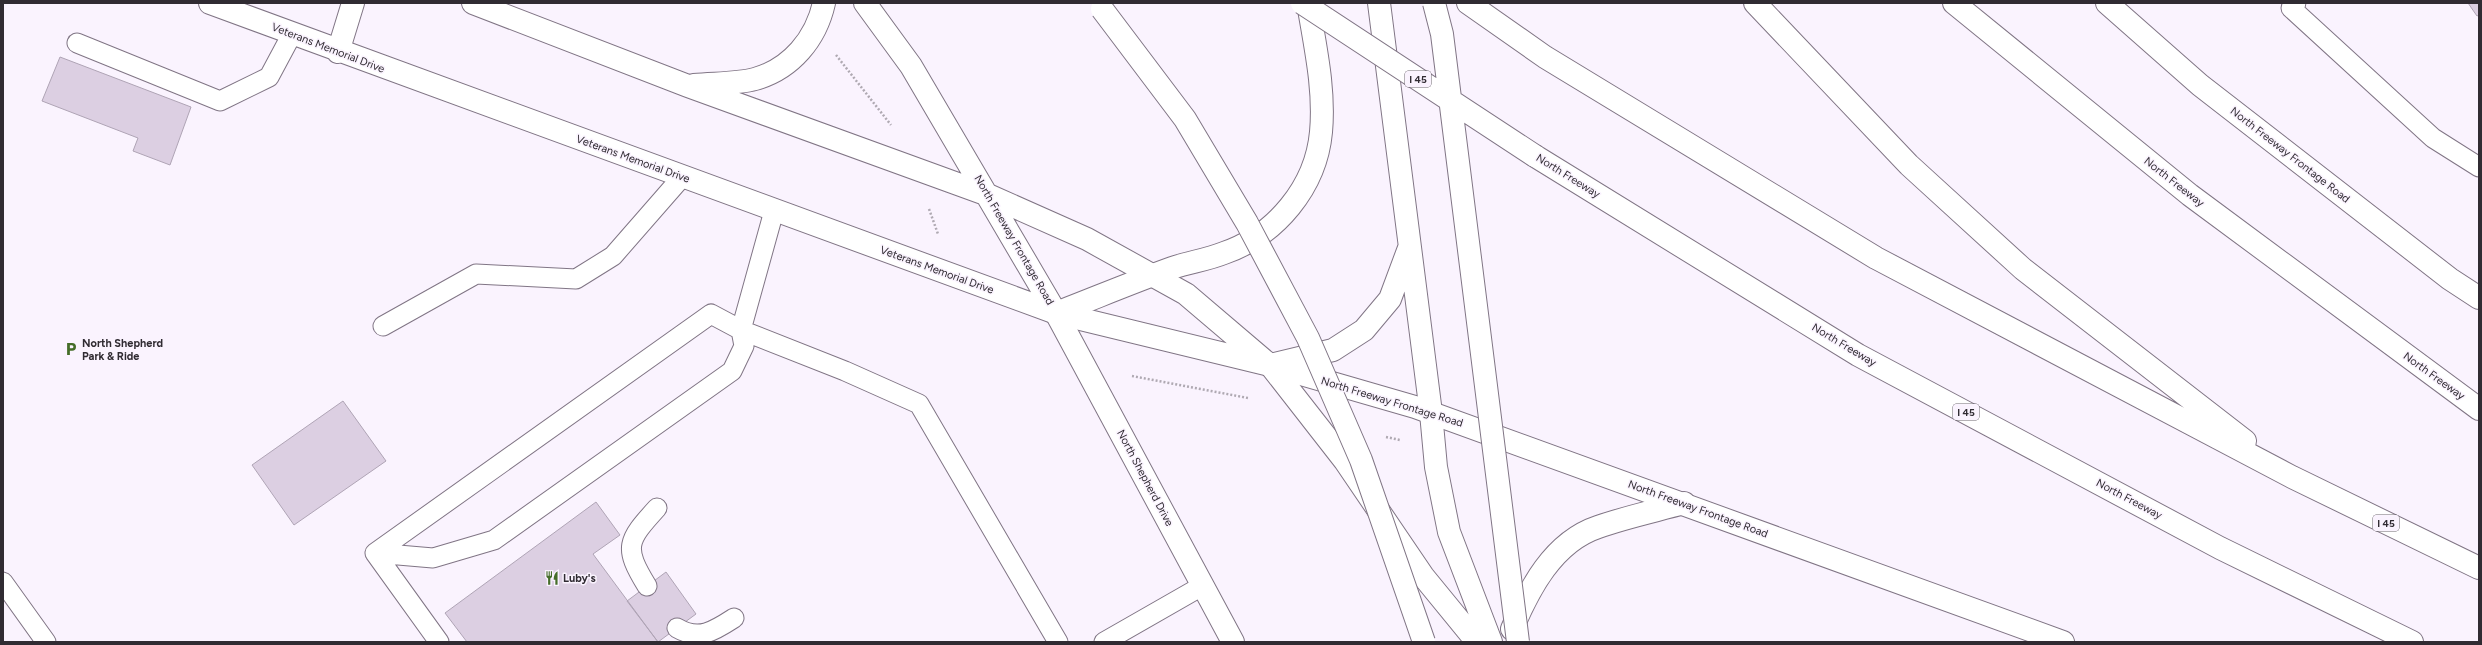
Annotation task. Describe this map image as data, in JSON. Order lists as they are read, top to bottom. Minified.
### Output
{"streets":{"main road":["Veterans Memorial Drive","I 45","North Freeway Frontage Road","North Freeway","North Shepherd Drive"]},"crossings":[["Veterans Memorial Drive","North Freeway Frontage Road"],["Veterans Memorial Drive","North Shepherd Drive"],["North Freeway Frontage Road","North Shepherd Drive"]],"places":{"parking":["North Shepherd Park & Ride"],"restaurant":["Luby's"]}}
